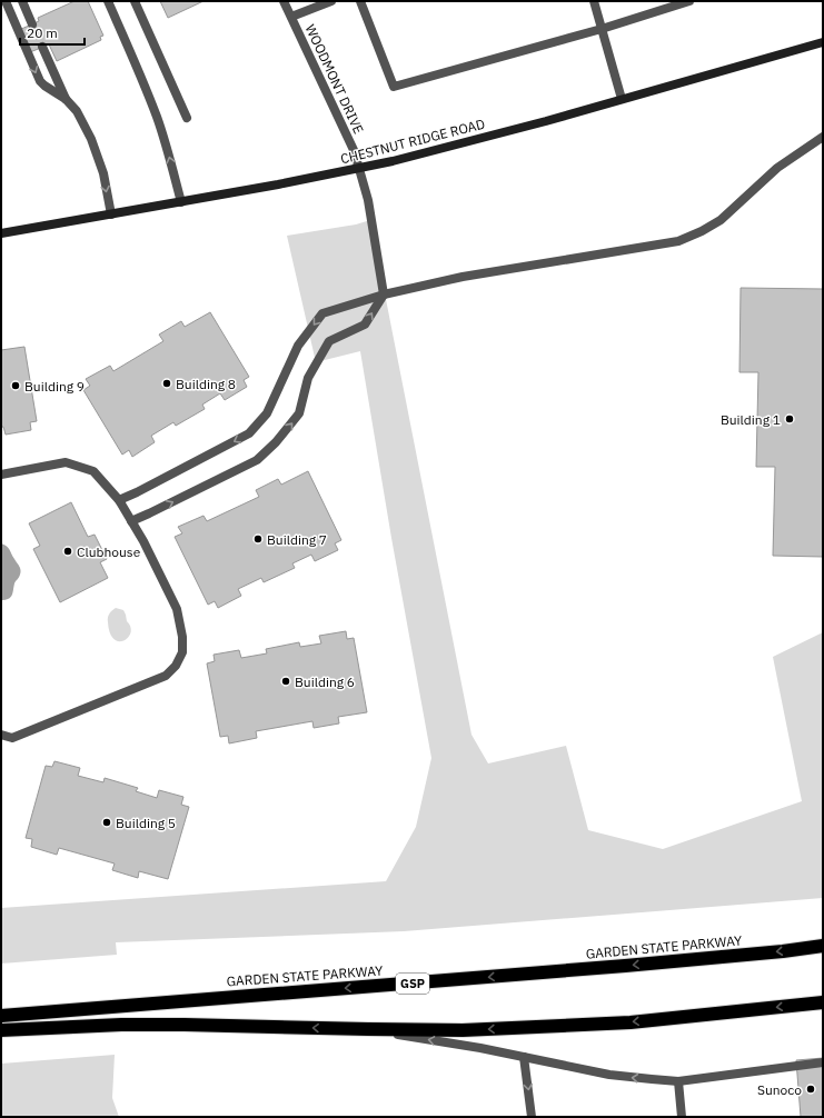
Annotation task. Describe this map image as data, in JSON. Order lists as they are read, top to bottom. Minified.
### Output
{"streets":{"highway":["GARDEN STATE PARKWAY","GSP"],"main road":["CHESTNUT RIDGE ROAD"],"street":["WOODMONT DRIVE"]},"crossings":[["WOODMONT DRIVE","CHESTNUT RIDGE ROAD"]],"places":["Building 8","Building 9","Building 1","Building 7","Clubhouse","Building 6","Building 5","Sunoco"],"scale_bar":"20 m"}
